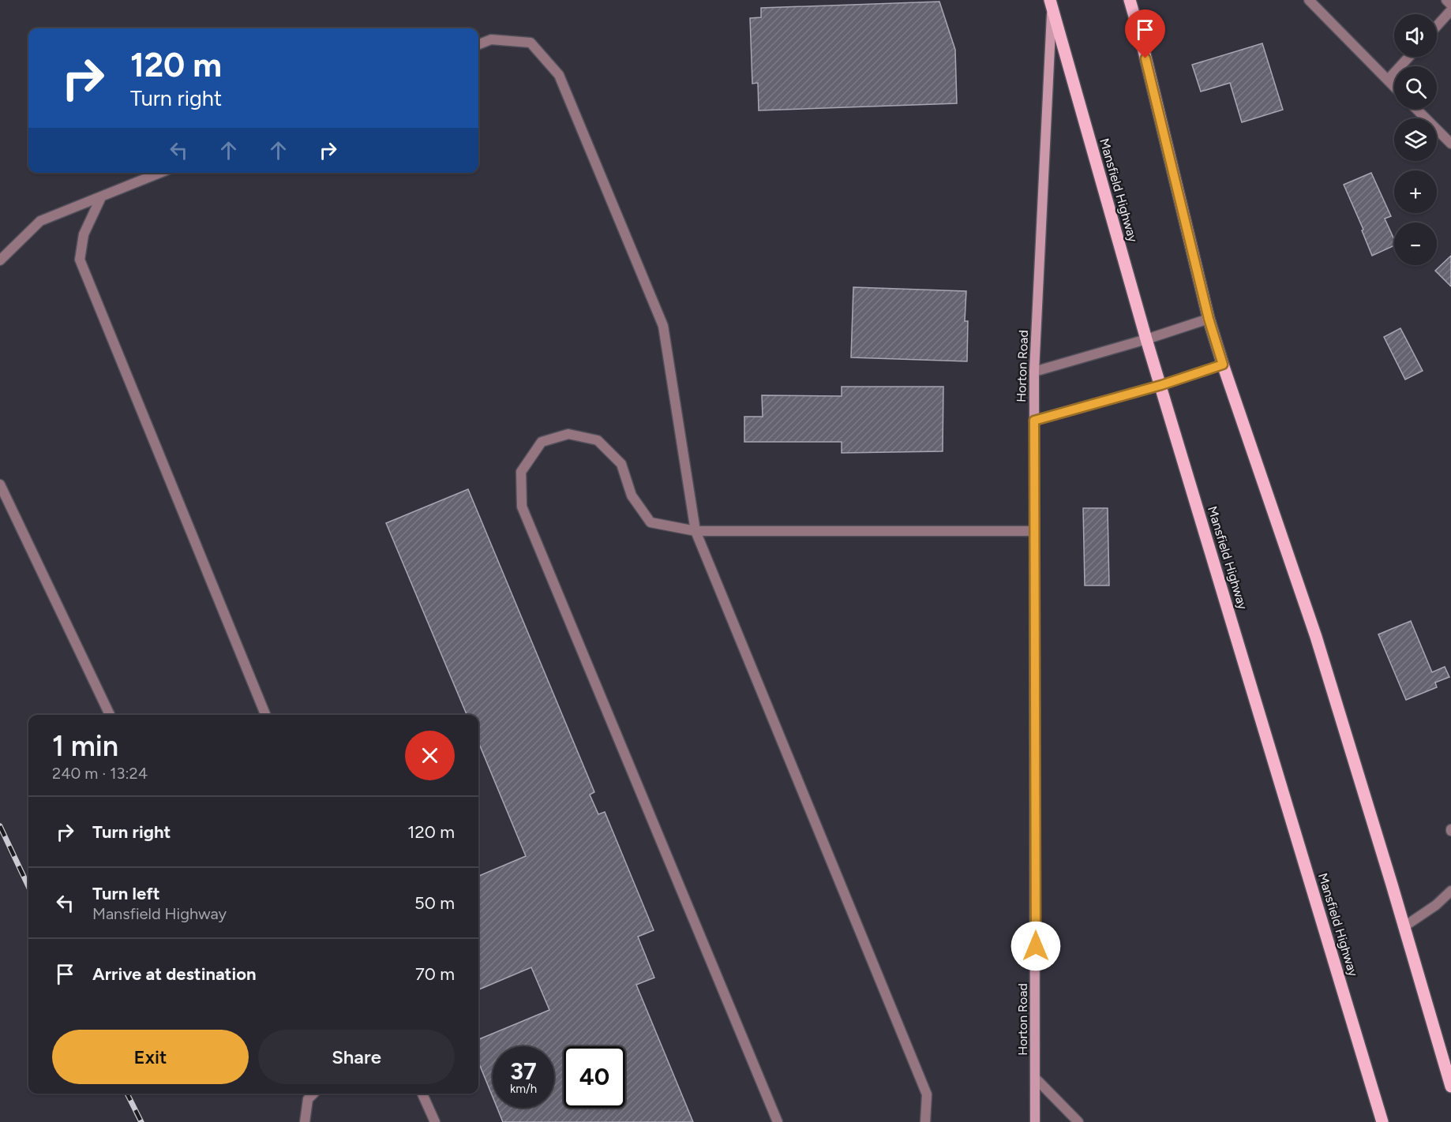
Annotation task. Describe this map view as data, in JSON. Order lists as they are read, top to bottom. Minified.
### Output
{"streets":{"main road":["Mansfield Highway"],"street":["Horton Road"]},"crossings":[["Mansfield Highway","Horton Road"]],"page":{"map_buttons":["+","−"],"turn":["120 m","Turn right"],"heading":["1 min","240 m · 13:24"],"list":[{"name":"Turn right","value":"120 m"},{"name":"Turn left","note":"Mansfield Highway","value":"50 m"},{"name":"Arrive at destination","value":"70 m"}],"buttons":["Exit","Share"],"speed":"37 km/h","limit":"40"}}
